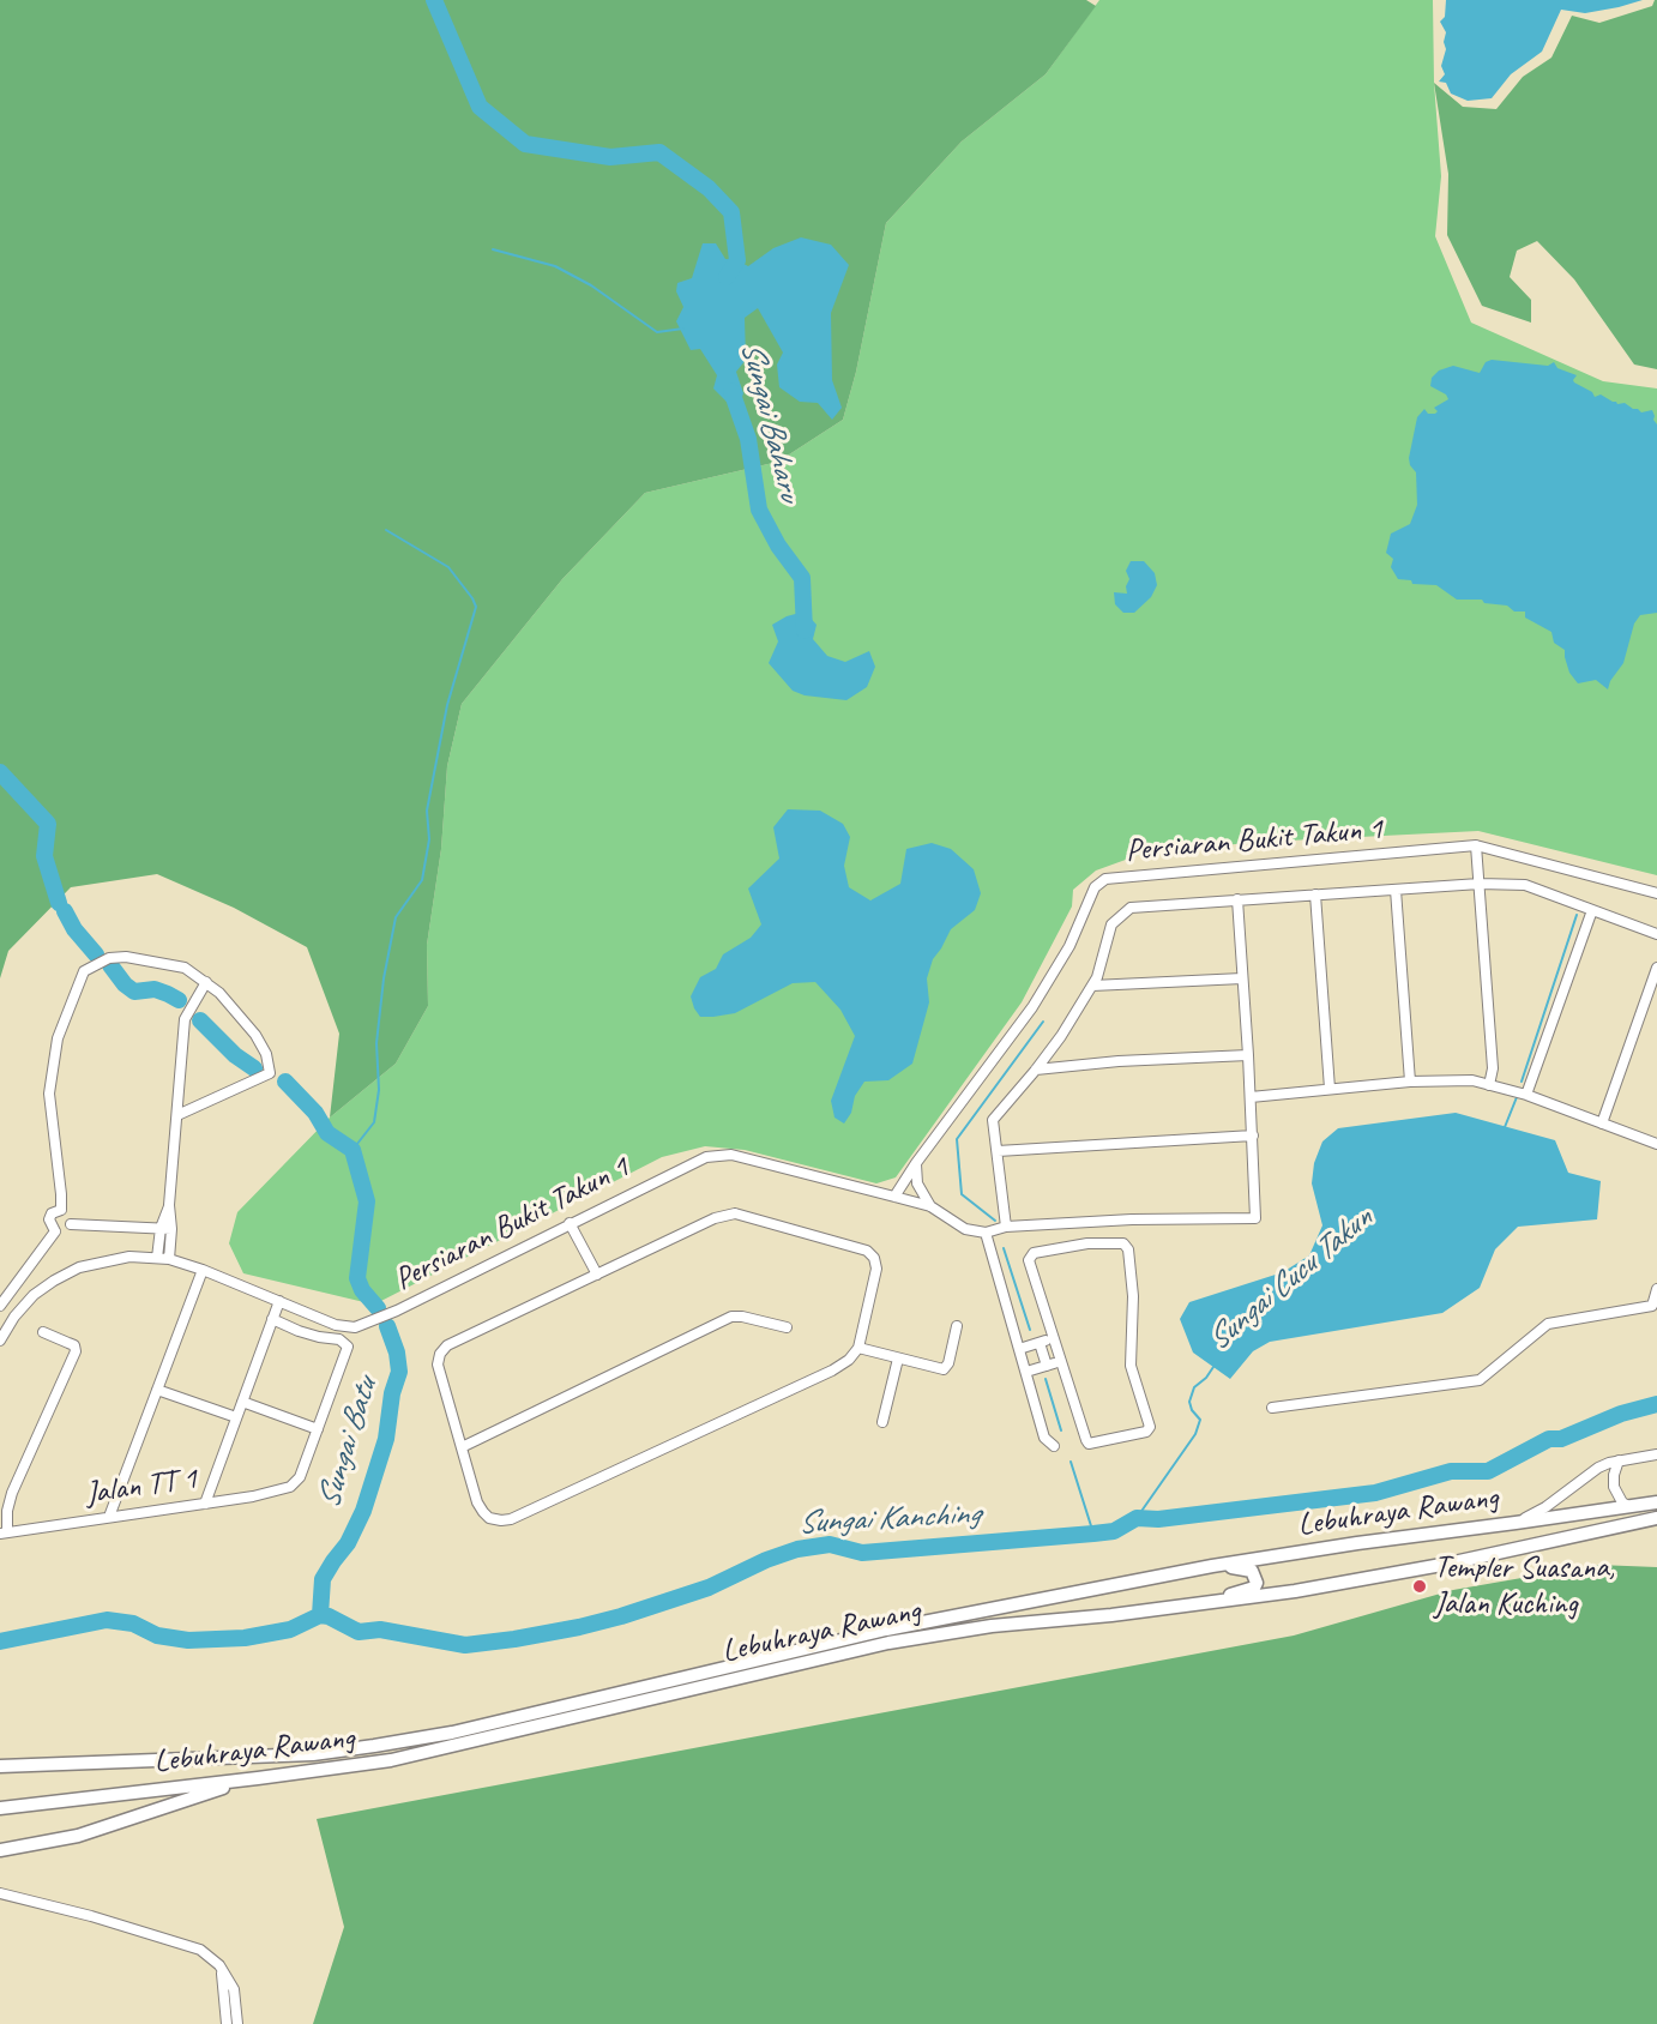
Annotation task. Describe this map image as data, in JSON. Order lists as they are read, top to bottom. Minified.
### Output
{"streets":{"highway":["Lebuhraya Rawang"],"street":["Persiaran Bukit Takun 1","Jalan TT 1"]},"water":["Sungai Baharu","Sungai Cucu Takun","Sungai Batu","Sungai Kanching"],"places":["Templer Suasana, Jalan Kuching"]}
